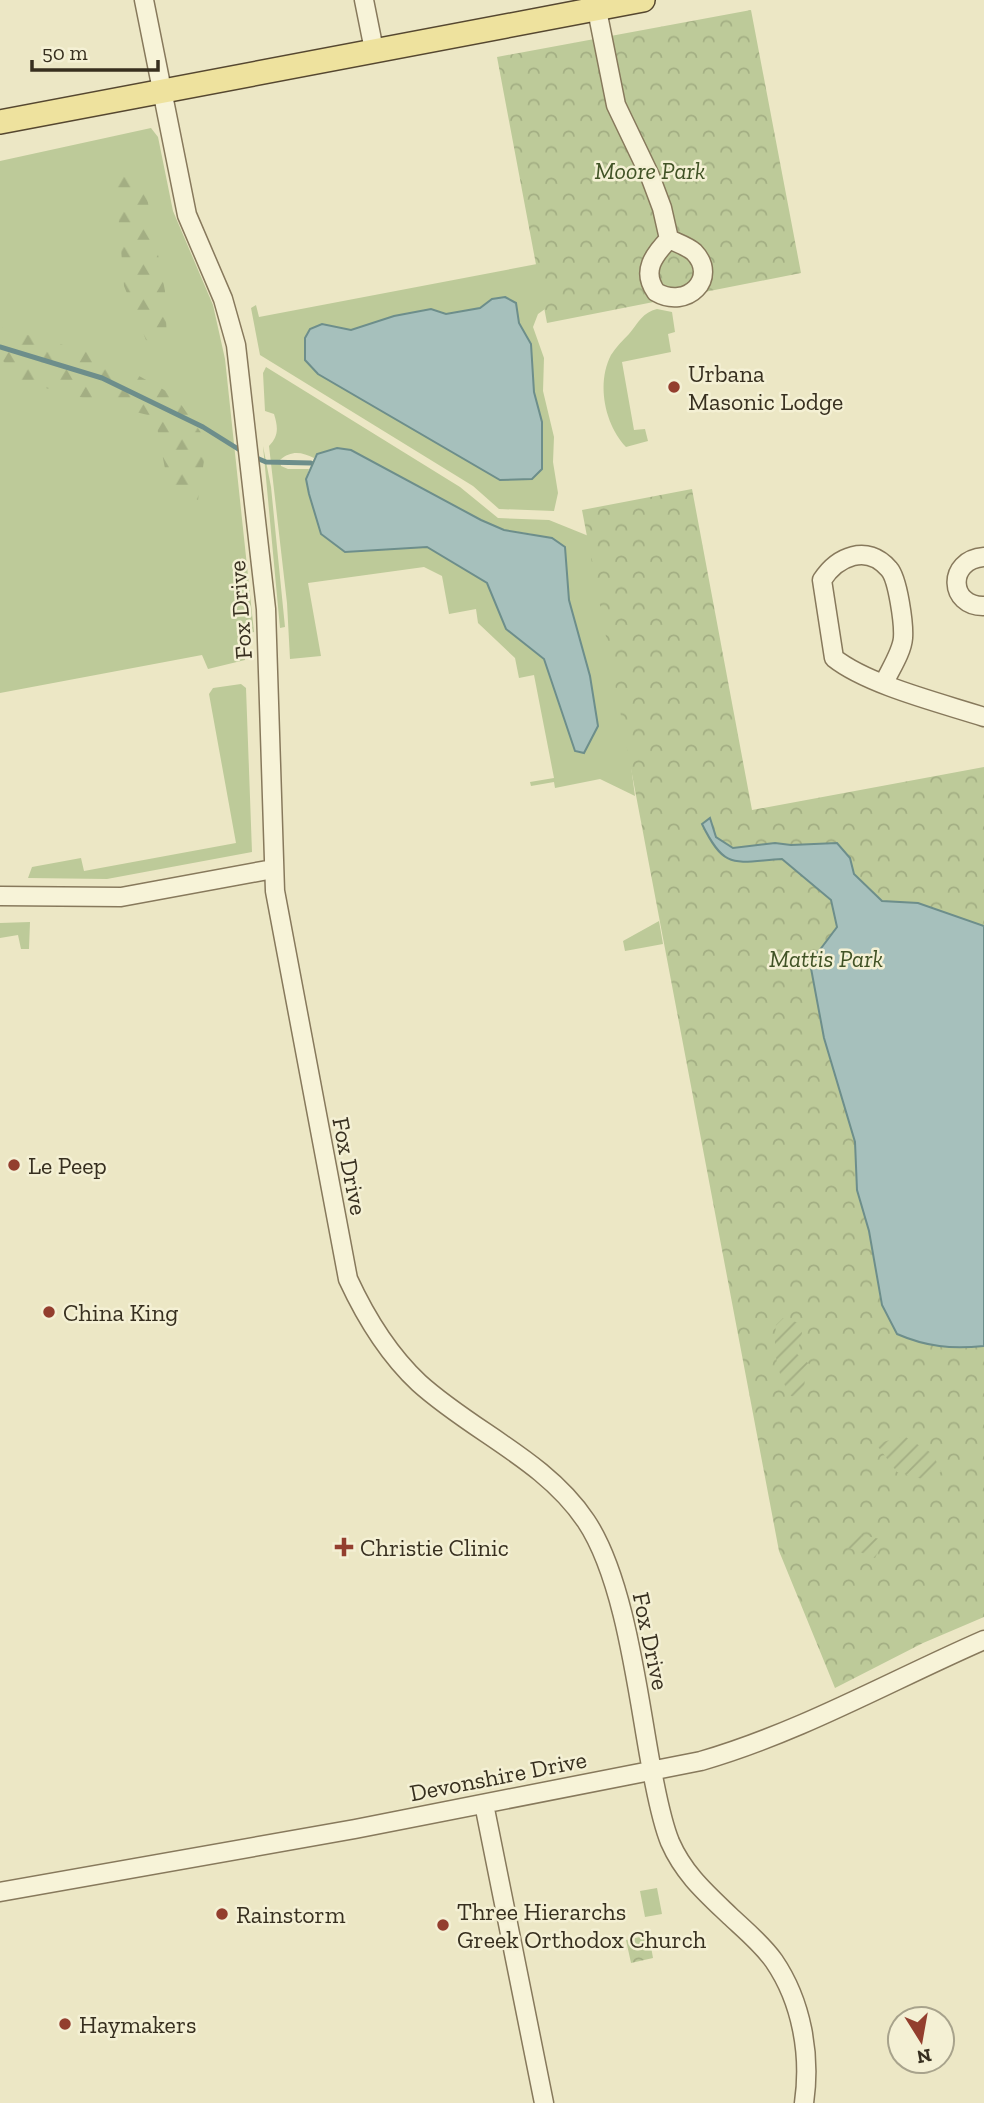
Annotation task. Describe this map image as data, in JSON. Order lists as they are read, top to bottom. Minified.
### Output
{"streets":{"street":["Fox Drive","Devonshire Drive"]},"crossings":[["Fox Drive","Devonshire Drive"]],"parks":["Moore Park","Mattis Park"],"places":{"other":["Urbana Masonic Lodge","Le Peep","China King","Rainstorm","Three Hierarchs Greek Orthodox Church","Haymakers"],"health":["Christie Clinic"]},"scale_bar":"50 m","north":"bottom"}
